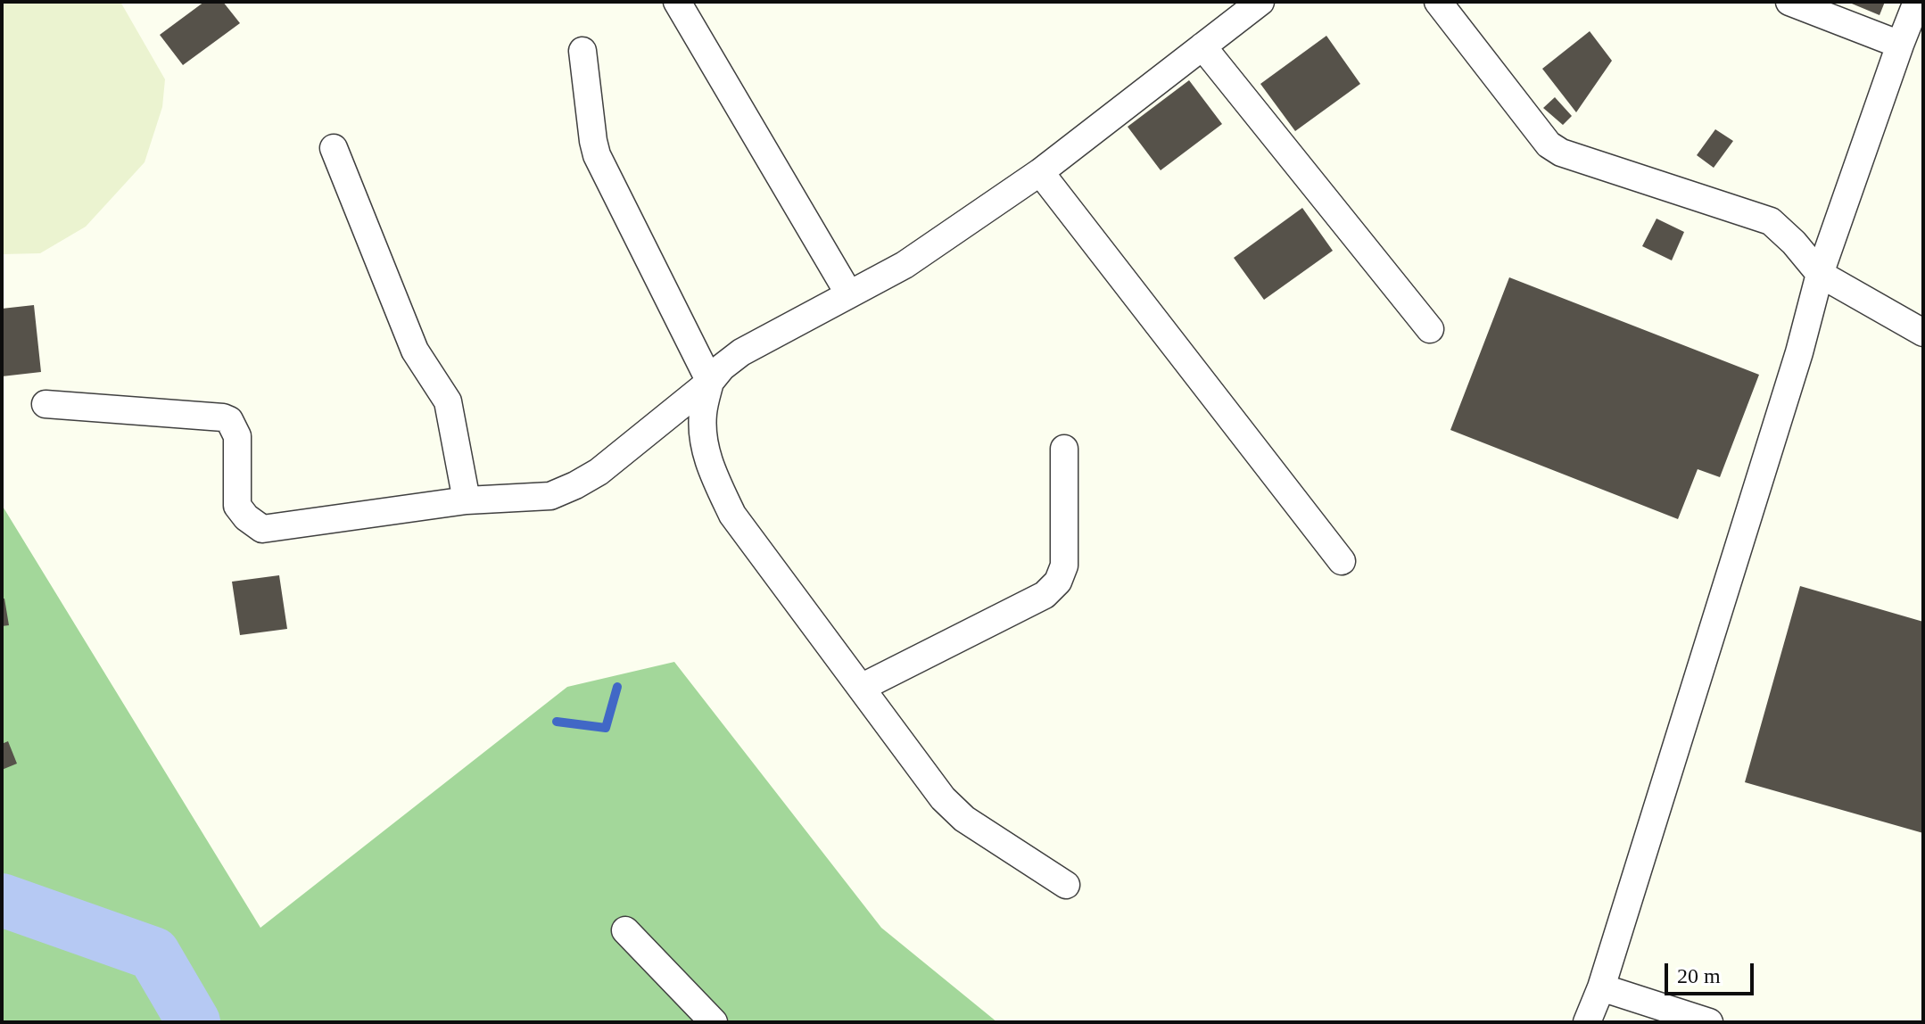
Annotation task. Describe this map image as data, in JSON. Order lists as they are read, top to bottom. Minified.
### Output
{"scale_bar":"20 m"}
